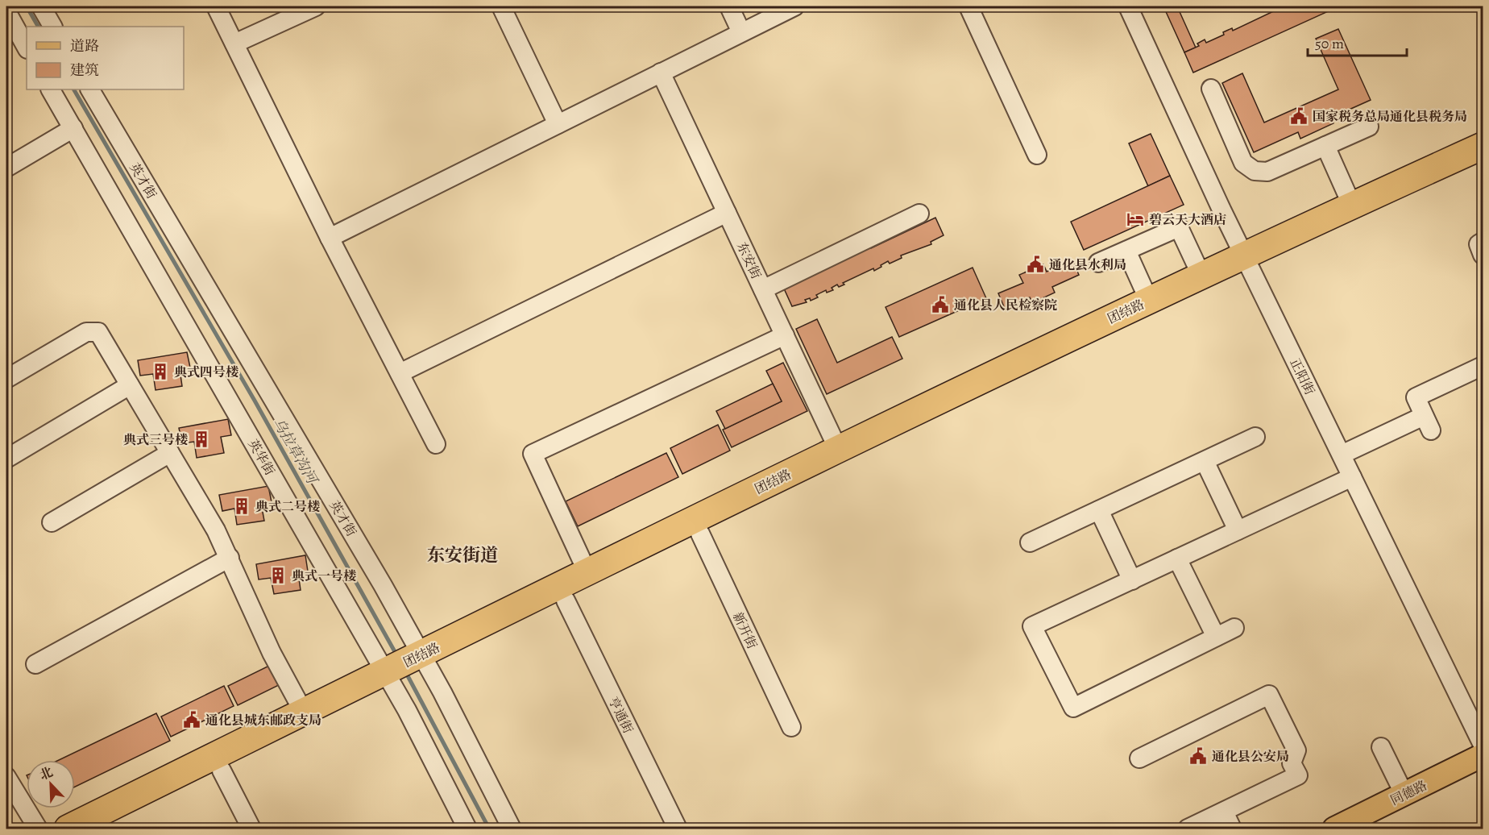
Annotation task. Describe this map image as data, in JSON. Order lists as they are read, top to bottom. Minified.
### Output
{"streets":{"highway":["团结路"],"main road":["同德路"],"street":["英才街","东安街","正阳街","英华街","新开街","亨通街"]},"crossings":[["英才街","团结路"],["东安街","团结路"],["团结路","正阳街"],["团结路","英华街"],["团结路","新开街"],["团结路","亨通街"]],"districts":["东安街道"],"water":["乌拉草沟河"],"places":{"public building":["国家税务总局通化县税务局","通化县水利局","通化县人民检察院","通化县城东邮政支局","通化县公安局"],"hotel":["碧云天大酒店"],"building":["典式四号楼","典式三号楼","典式二号楼","典式一号楼"]},"legend":["道路","建筑"],"scale_bar":"50 m","north":"top left"}
